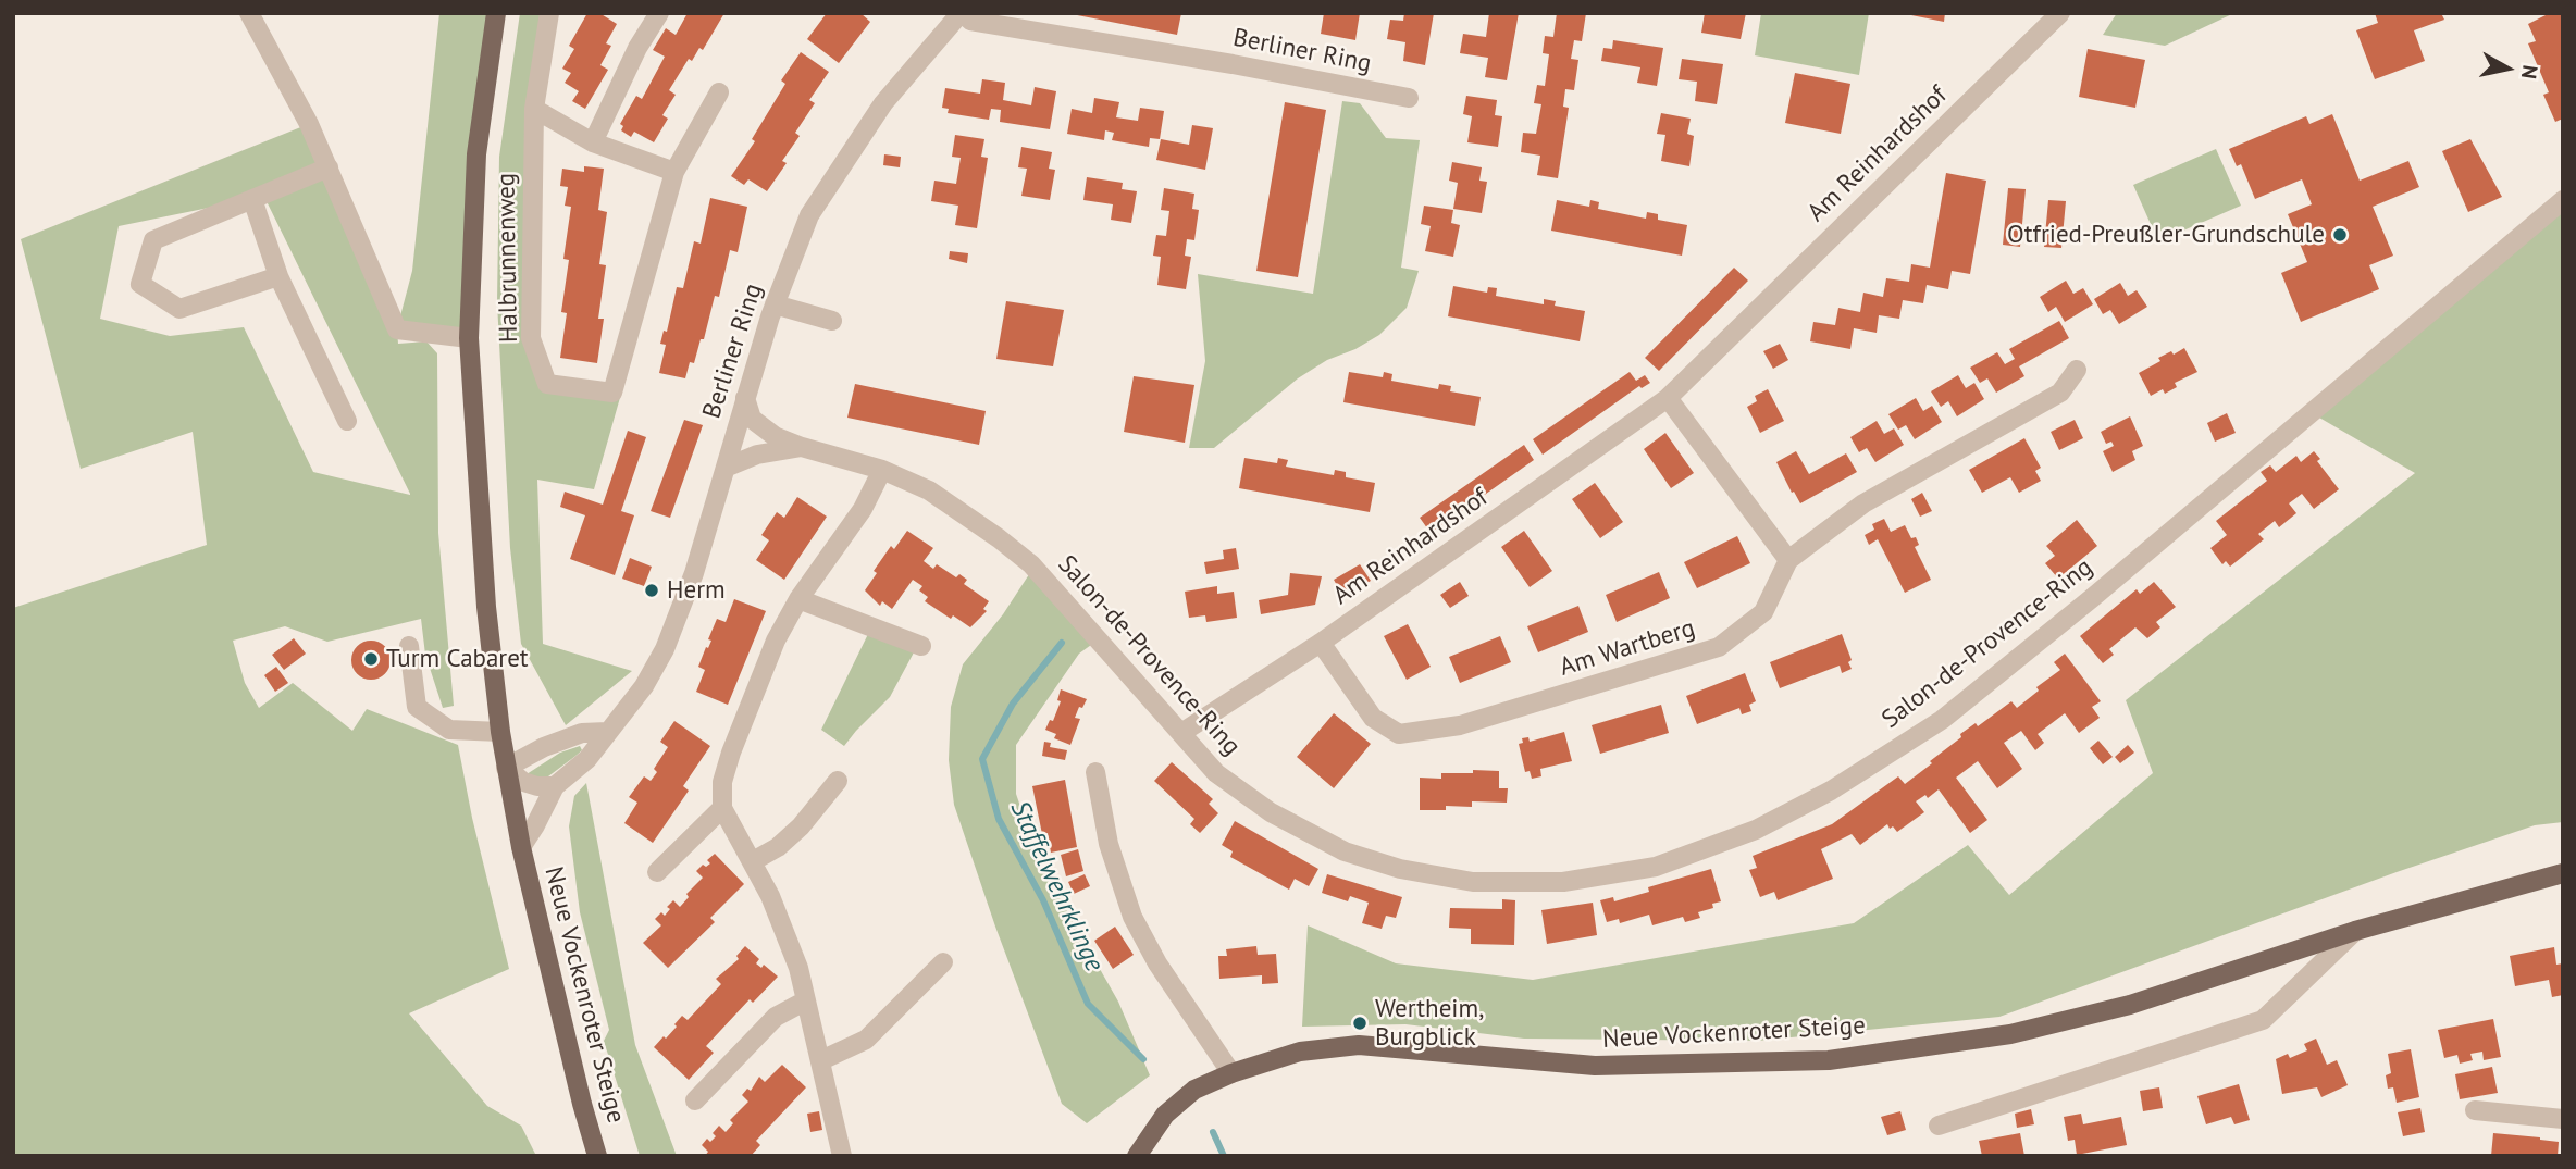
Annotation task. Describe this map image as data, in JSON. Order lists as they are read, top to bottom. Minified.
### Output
{"streets":{"main road":["Neue Vockenroter Steige"],"street":["Berliner Ring","Am Reinhardshof","Halbrunnenweg","Salon-de-Provence-Ring","Am Wartberg"]},"crossings":[["Berliner Ring","Salon-de-Provence-Ring"],["Berliner Ring","Neue Vockenroter Steige"],["Am Reinhardshof","Salon-de-Provence-Ring"],["Am Reinhardshof","Am Wartberg"]],"water":["Staffelwehrklinge"],"places":["Otfried-Preußler-Grundschule","Herm","Turm Cabaret","Wertheim, Burgblick"],"north":"right"}
